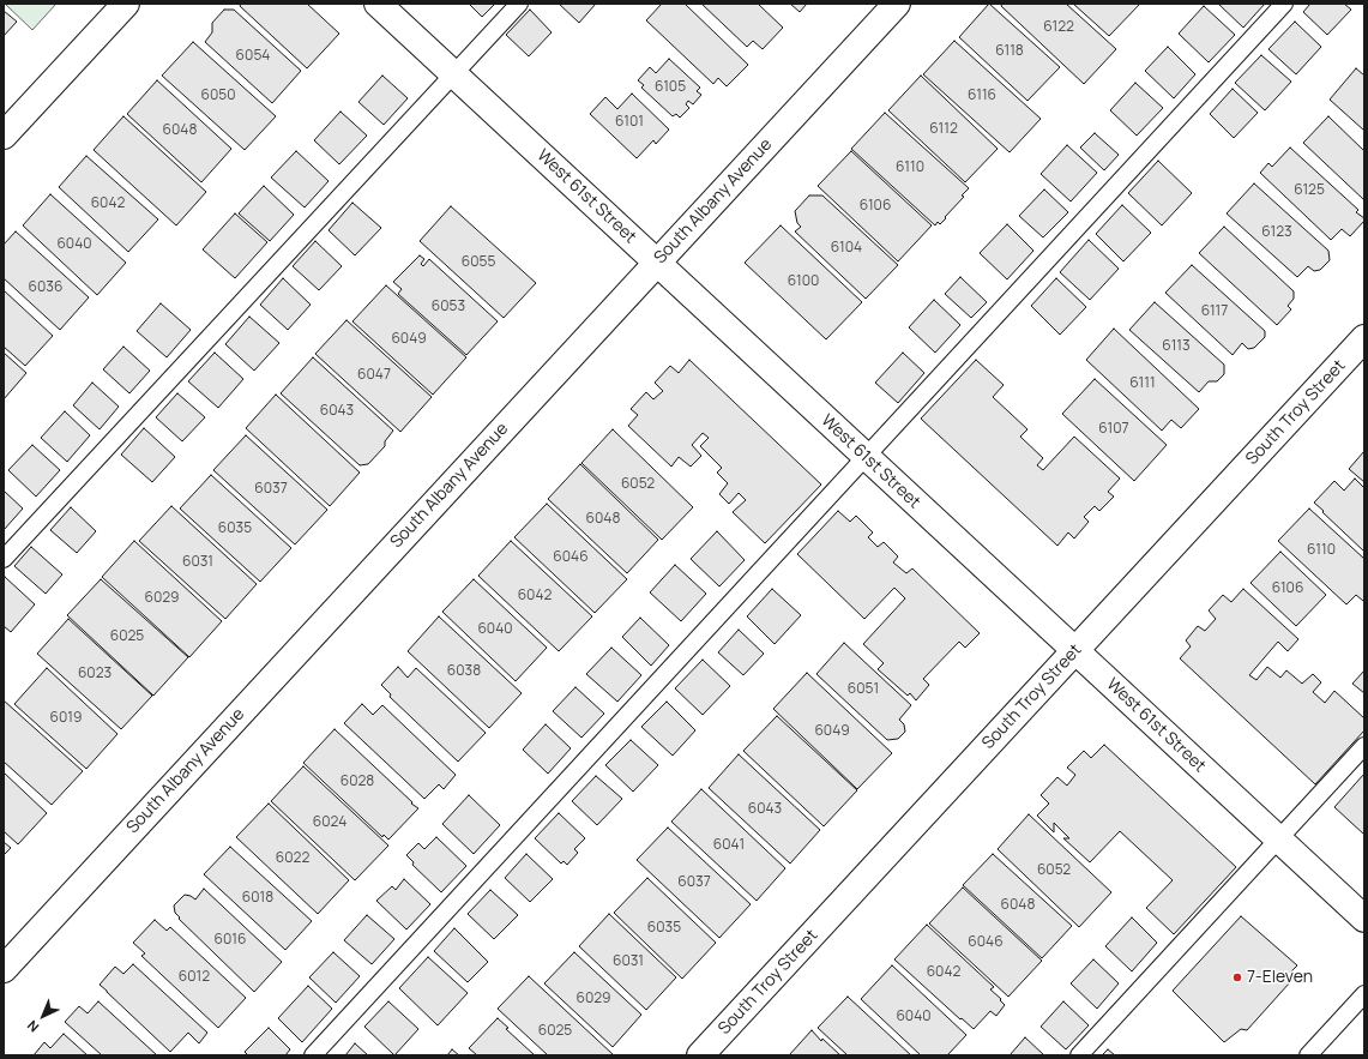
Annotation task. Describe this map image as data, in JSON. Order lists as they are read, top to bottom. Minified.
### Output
{"streets":{"street":["West 61st Street","South Albany Avenue","South Troy Street"]},"crossings":[["West 61st Street","South Albany Avenue"],["West 61st Street","South Troy Street"]],"places":["7-Eleven"],"house_numbers":["6122","6118","6054","6105","6050","6116","6101","6112","6048","6110","6125","6042","6106","6123","6040","6104","6055","6100","6036","6053","6117","6049","6113","6047","6111","6043","6107","6052","6037","6048","6035","6110","6046","6031","6106","6042","6029","6040","6025","6038","6023","6051","6019","6049","6028","6043","6024","6041","6022","6052","6037","6018","6048","6035","6016","6046","6031","6042","6012","6029","6040","6025"],"north":"bottom left"}
